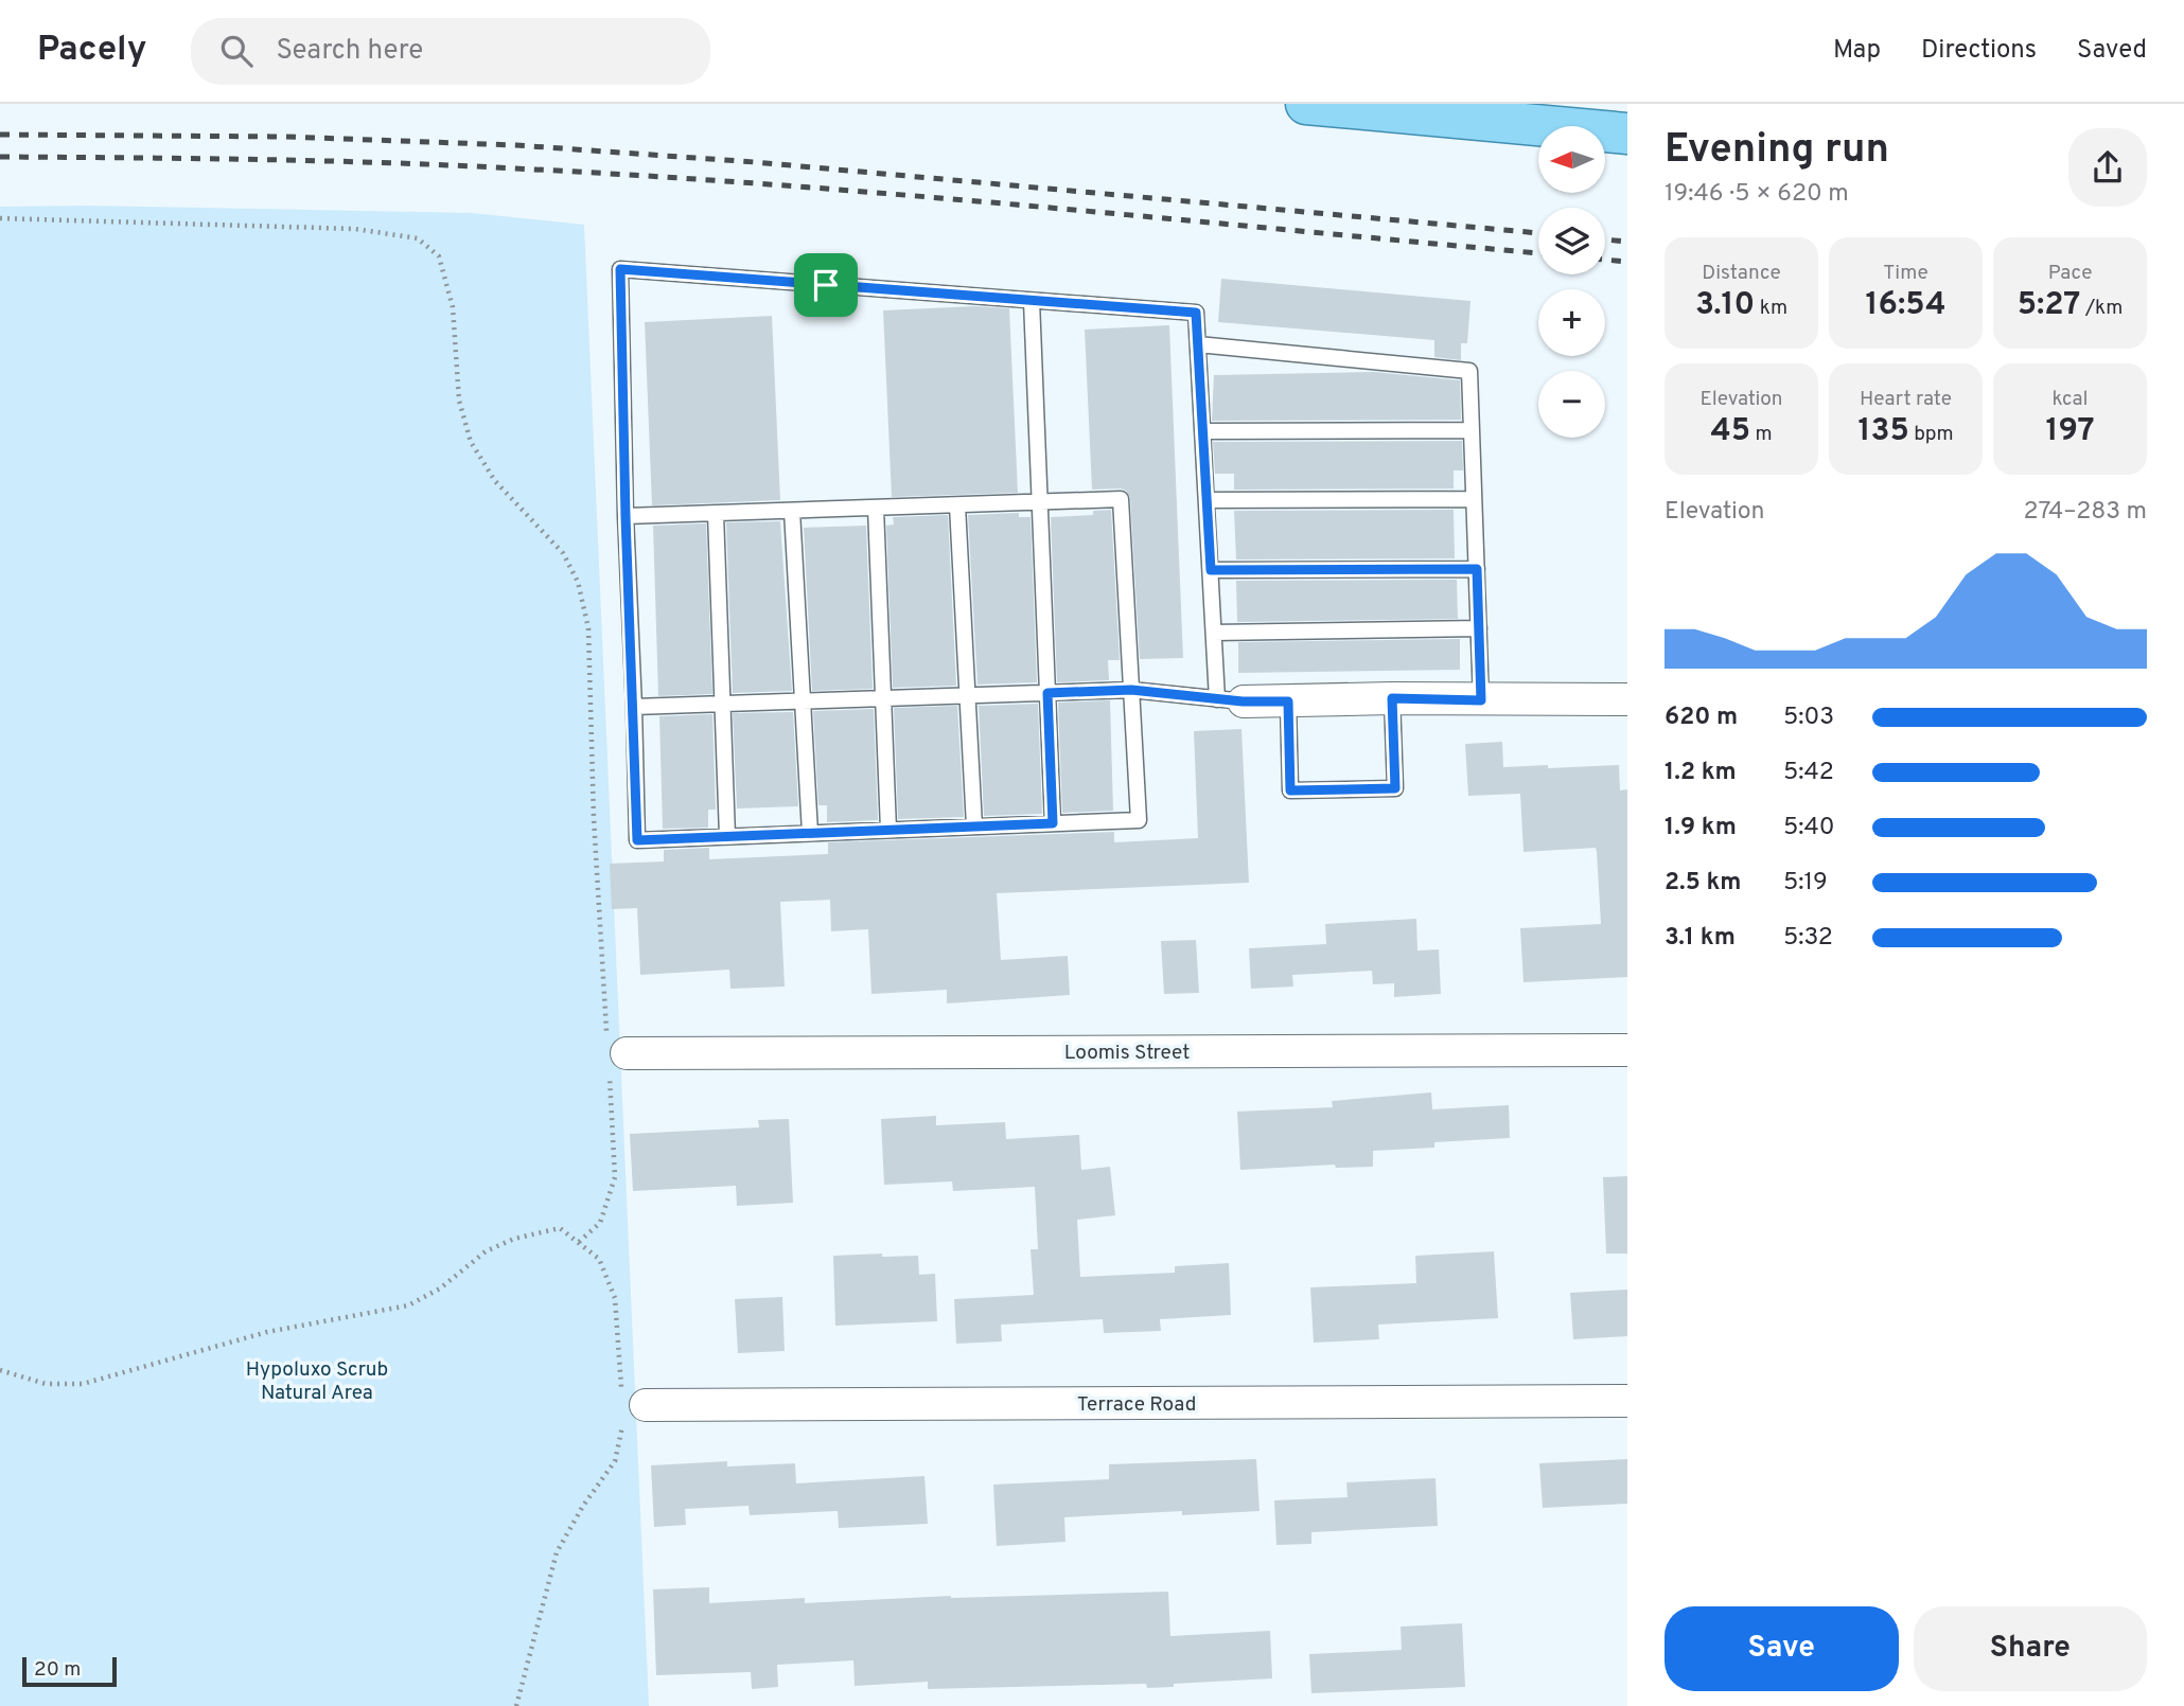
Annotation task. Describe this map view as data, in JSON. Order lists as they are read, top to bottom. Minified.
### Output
{"streets":{"street":["Loomis Street","Terrace Road"]},"parks":["Hypoluxo Scrub Natural Area"],"scale_bar":"20 m","north":"left","page":{"header":"Pacely","search":"Search here","nav":["Map","Directions","Saved"],"heading":["Evening run","19:46 · 5 × 620 m"],"map_buttons":["+","−"],"stats":[["Distance","3.10 km"],["Time","16:54"],["Pace","5:27 /km"],["Elevation","45 m"],["Heart rate","135 bpm"],["kcal","197"]],"chart":["Elevation","274–283 m"],"list":[{"name":"620 m","note":"5:03"},{"name":"1.2 km","note":"5:42"},{"name":"1.9 km","note":"5:40"},{"name":"2.5 km","note":"5:19"},{"name":"3.1 km","note":"5:32"}],"buttons":["Save","Share"],"scale":"20 m"}}
